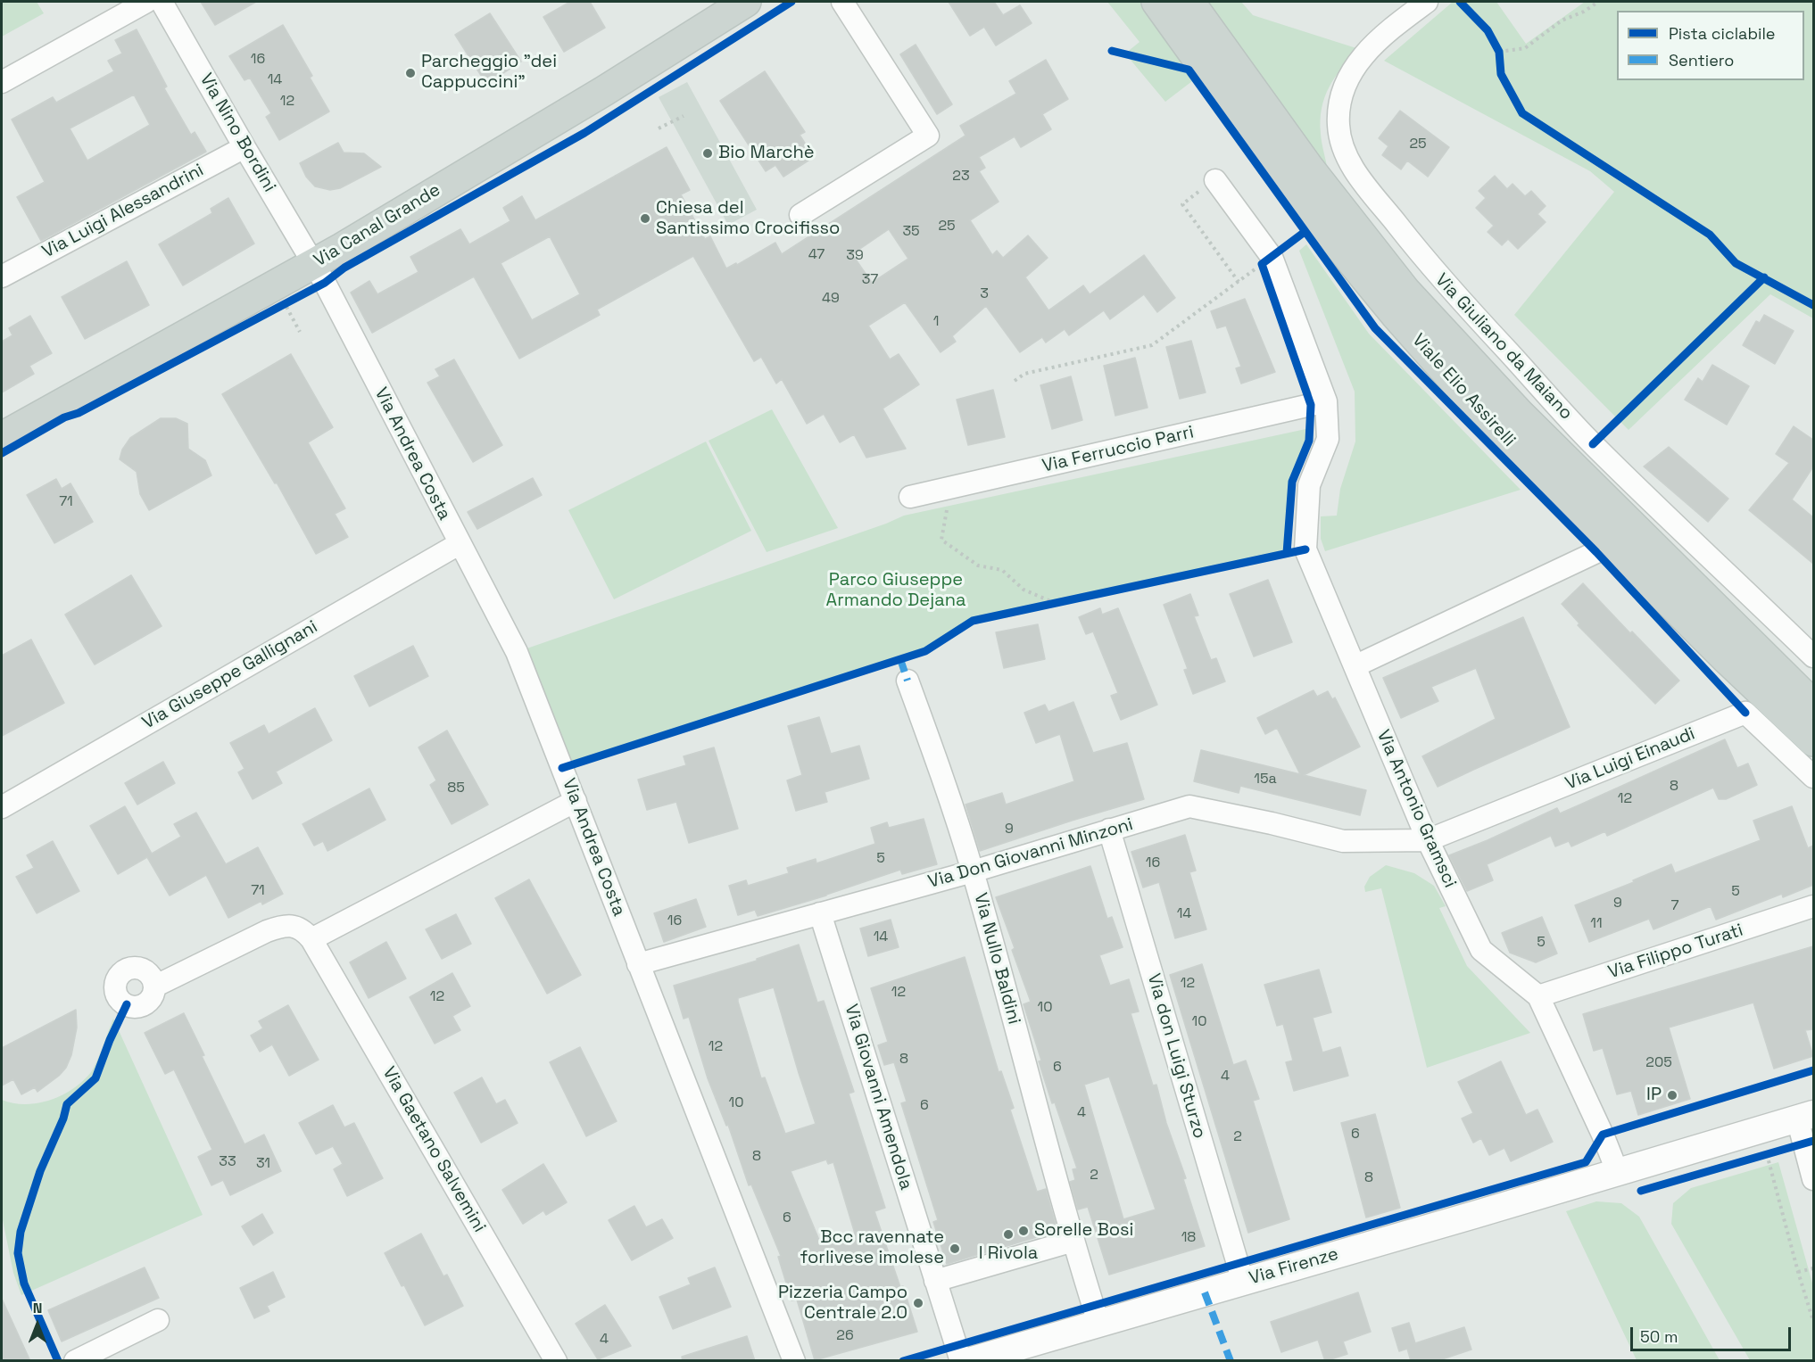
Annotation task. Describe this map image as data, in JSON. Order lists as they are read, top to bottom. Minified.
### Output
{"streets":{"main road":["Via Canal Grande","Viale Elio Assirelli"],"street":["Via Nino Bordini","Via Luigi Alessandrini","Via Giuliano da Maiano","Via Ferruccio Parri","Via Andrea Costa","Via Giuseppe Gallignani","Via Luigi Einaudi","Via Antonio Gramsci","Via Don Giovanni Minzoni","Via Filippo Turati","Via Nullo Baldini","Via don Luigi Sturzo","Via Giovanni Amendola","Via Gaetano Salvemini","Via Firenze"]},"crossings":[["Via Nino Bordini","Via Luigi Alessandrini"],["Via Nino Bordini","Via Canal Grande"],["Via Nino Bordini","Via Andrea Costa"],["Via Canal Grande","Via Andrea Costa"],["Via Ferruccio Parri","Via Antonio Gramsci"],["Via Andrea Costa","Via Giuseppe Gallignani"],["Via Andrea Costa","Via Don Giovanni Minzoni"],["Via Luigi Einaudi","Via Antonio Gramsci"],["Via Luigi Einaudi","Via Don Giovanni Minzoni"],["Via Antonio Gramsci","Via Don Giovanni Minzoni"],["Via Antonio Gramsci","Via Filippo Turati"],["Via Antonio Gramsci","Via Firenze"],["Via Don Giovanni Minzoni","Via Nullo Baldini"],["Via Don Giovanni Minzoni","Via don Luigi Sturzo"],["Via Don Giovanni Minzoni","Via Giovanni Amendola"],["Via Nullo Baldini","Via Firenze"],["Via don Luigi Sturzo","Via Firenze"]],"parks":["Parco Giuseppe Armando Dejana"],"places":["Parcheggio \"dei Cappuccini\"","Bio Marchè","Chiesa del Santissimo Crocifisso","IP","Sorelle Bosi","I Rivola","Bcc ravennate forlivese imolese","Pizzeria Campo Centrale 2.0"],"house_numbers":["16","14","12","25","23","25","35","47","39","37","3","49","1","71","15a","8","85","12","9","5","16","71","5","9","7","14","16","11","14","5","12","12","12","10","10","12","8","205","6","4","10","6","4","6","2","8","33","31","2","8","6","18","26","4"],"legend":["Pista ciclabile","Sentiero"],"scale_bar":"50 m","north":"top"}
